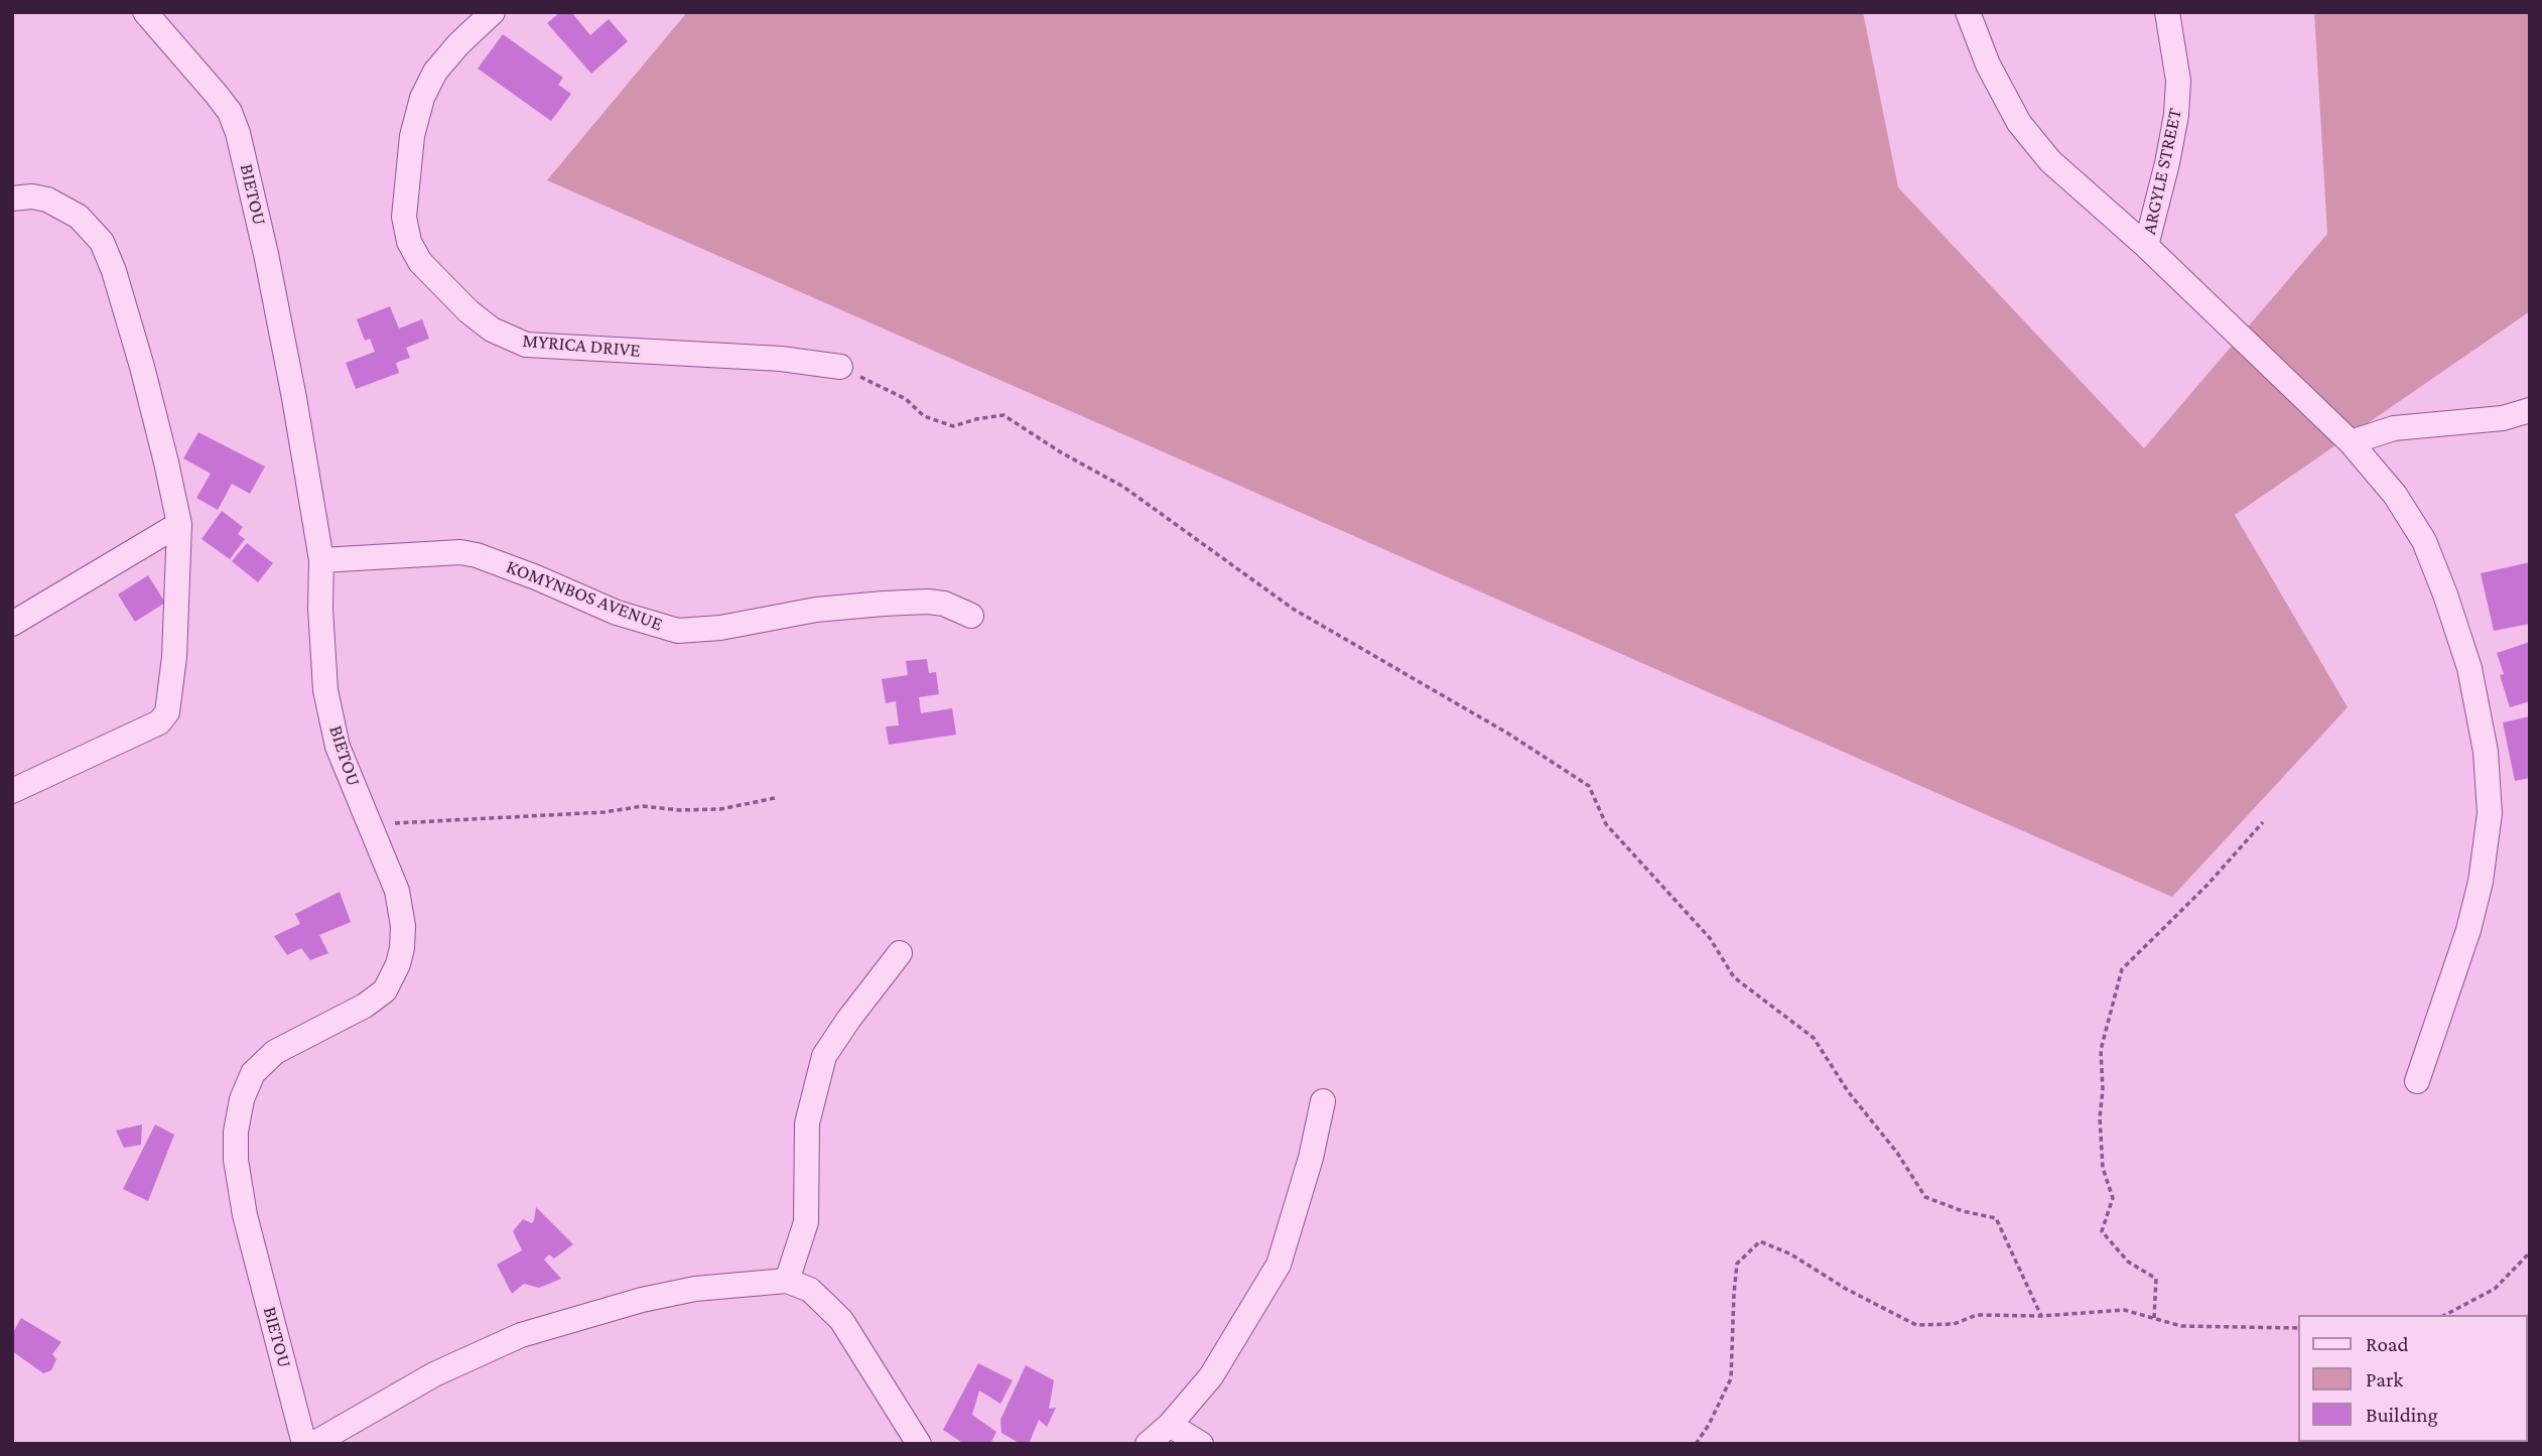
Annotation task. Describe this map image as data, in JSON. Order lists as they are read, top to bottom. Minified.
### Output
{"streets":{"street":["ARGYLE STREET","BIETOU","MYRICA DRIVE","KOMYNBOS AVENUE"]},"crossings":[["BIETOU","KOMYNBOS AVENUE"]],"legend":["Road","Park","Building"]}
